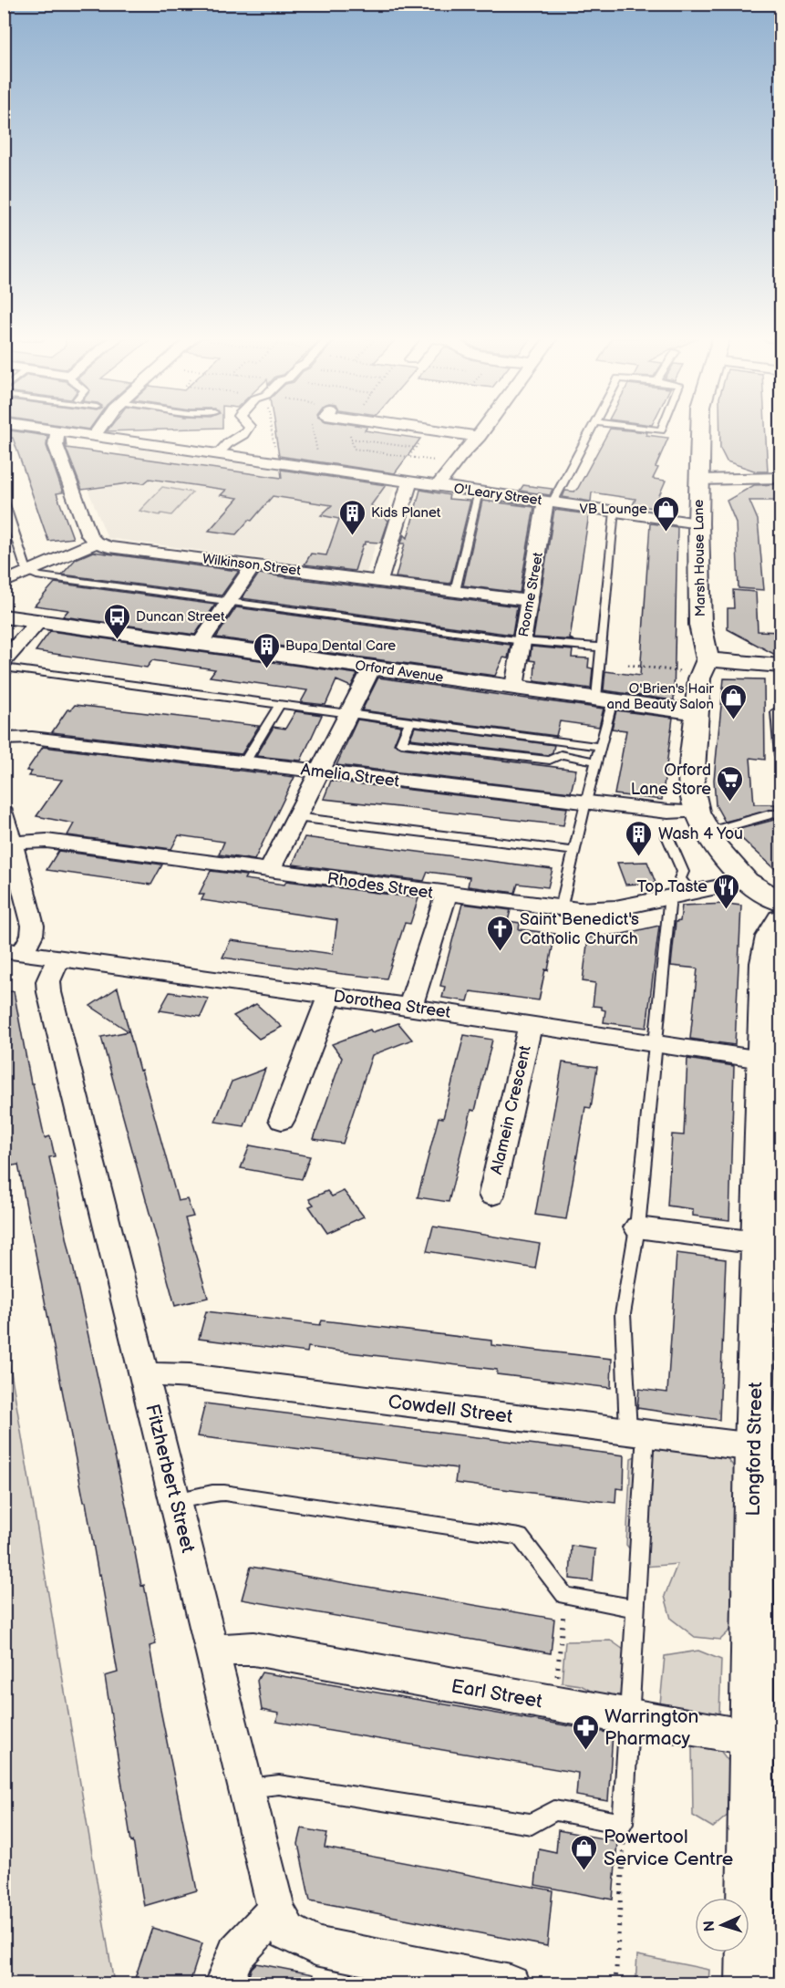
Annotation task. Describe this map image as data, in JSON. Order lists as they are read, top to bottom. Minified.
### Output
{"streets":{"street":["O'Leary Street","Marsh House Lane","Wilkinson Street","Roome Street","Orford Avenue","Amelia Street","Rhodes Street","Dorothea Street","Alamein Crescent","Cowdell Street","Longford Street","Fitzherbert Street","Earl Street"]},"crossings":[["O'Leary Street","Marsh House Lane"],["O'Leary Street","Roome Street"],["Wilkinson Street","Roome Street"],["Roome Street","Orford Avenue"],["Dorothea Street","Alamein Crescent"],["Dorothea Street","Longford Street"],["Dorothea Street","Fitzherbert Street"],["Cowdell Street","Longford Street"],["Cowdell Street","Fitzherbert Street"],["Longford Street","Earl Street"],["Fitzherbert Street","Earl Street"]],"places":{"shop":["VB Lounge","O'Brien's Hair and Beauty Salon","Powertool Service Centre"],"building":["Kids Planet","Bupa Dental Care","Wash 4 You"],"bus stop":["Duncan Street"],"supermarket":["Orford Lane Store"],"restaurant":["Top Taste"],"church":["Saint Benedict's Catholic Church"],"pharmacy":["Warrington Pharmacy"]},"north":"left"}
